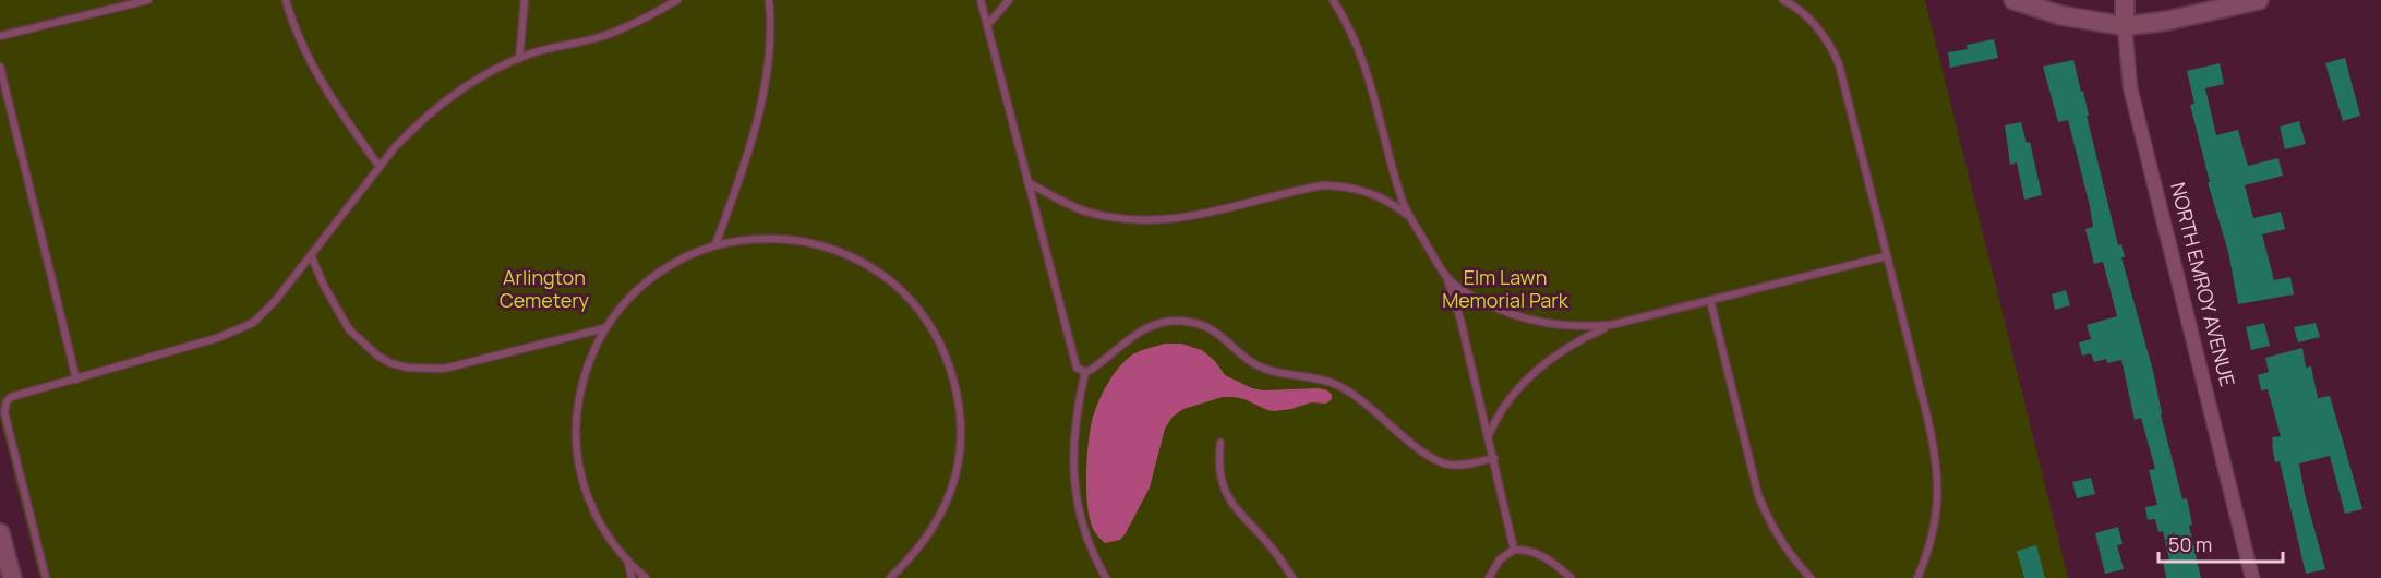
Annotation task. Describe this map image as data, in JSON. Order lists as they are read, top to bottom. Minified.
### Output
{"streets":{"street":["NORTH EMROY AVENUE"]},"parks":["Arlington Cemetery","Elm Lawn Memorial Park"],"scale_bar":"50 m"}
